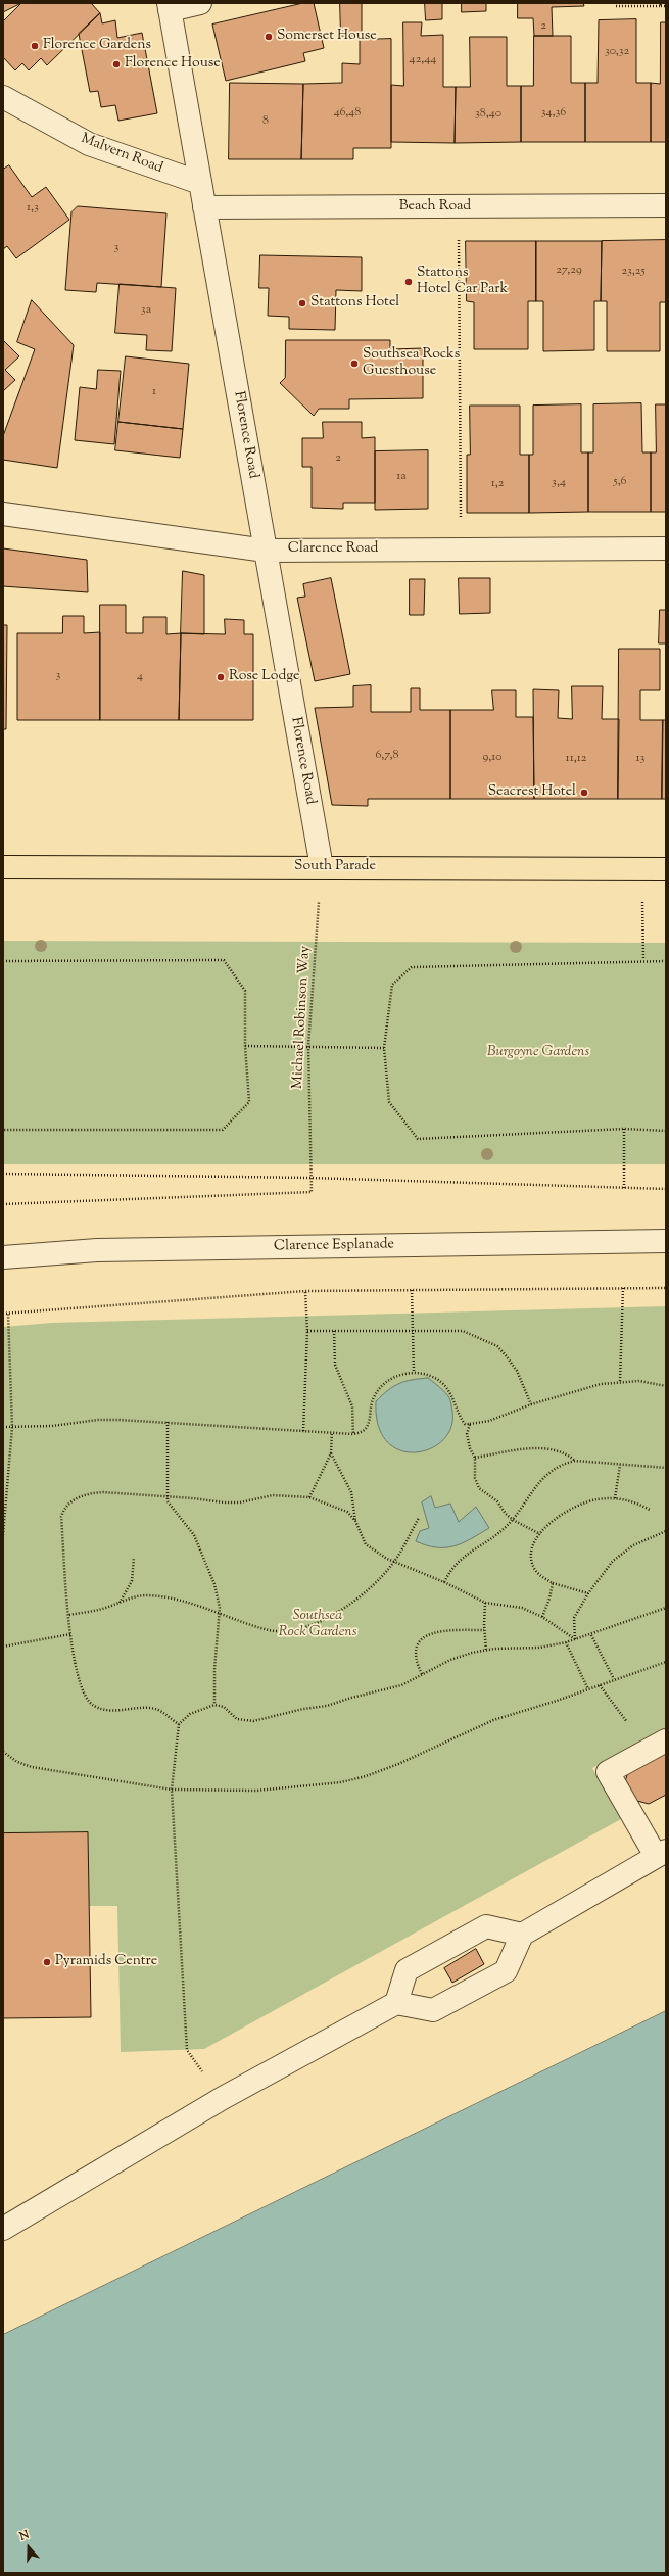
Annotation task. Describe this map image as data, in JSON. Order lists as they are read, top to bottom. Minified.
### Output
{"streets":{"main road":["South Parade"],"street":["Malvern Road","Beach Road","Florence Road","Clarence Road","Clarence Esplanade"],"path":["Michael Robinson Way"]},"crossings":[["Malvern Road","Florence Road"],["Beach Road","Florence Road"],["Florence Road","Clarence Road"],["Florence Road","South Parade"],["Florence Road","Michael Robinson Way"],["South Parade","Michael Robinson Way"]],"parks":["Burgoyne Gardens","Southsea Rock Gardens"],"places":["Somerset House","Florence Gardens","Florence House","Stattons Hotel Car Park","Stattons Hotel","Southsea Rocks Guesthouse","Rose Lodge","Seacrest Hotel","Pyramids Centre"],"house_numbers":["2","30,32","42,44","46,48","34,36","38,40","8","1,3","3","27,29","23,25","3a","1","2","1a","5,6","3,4","1,2","3","4","6,7,8","9,10","11,12","13"],"north":"top"}
